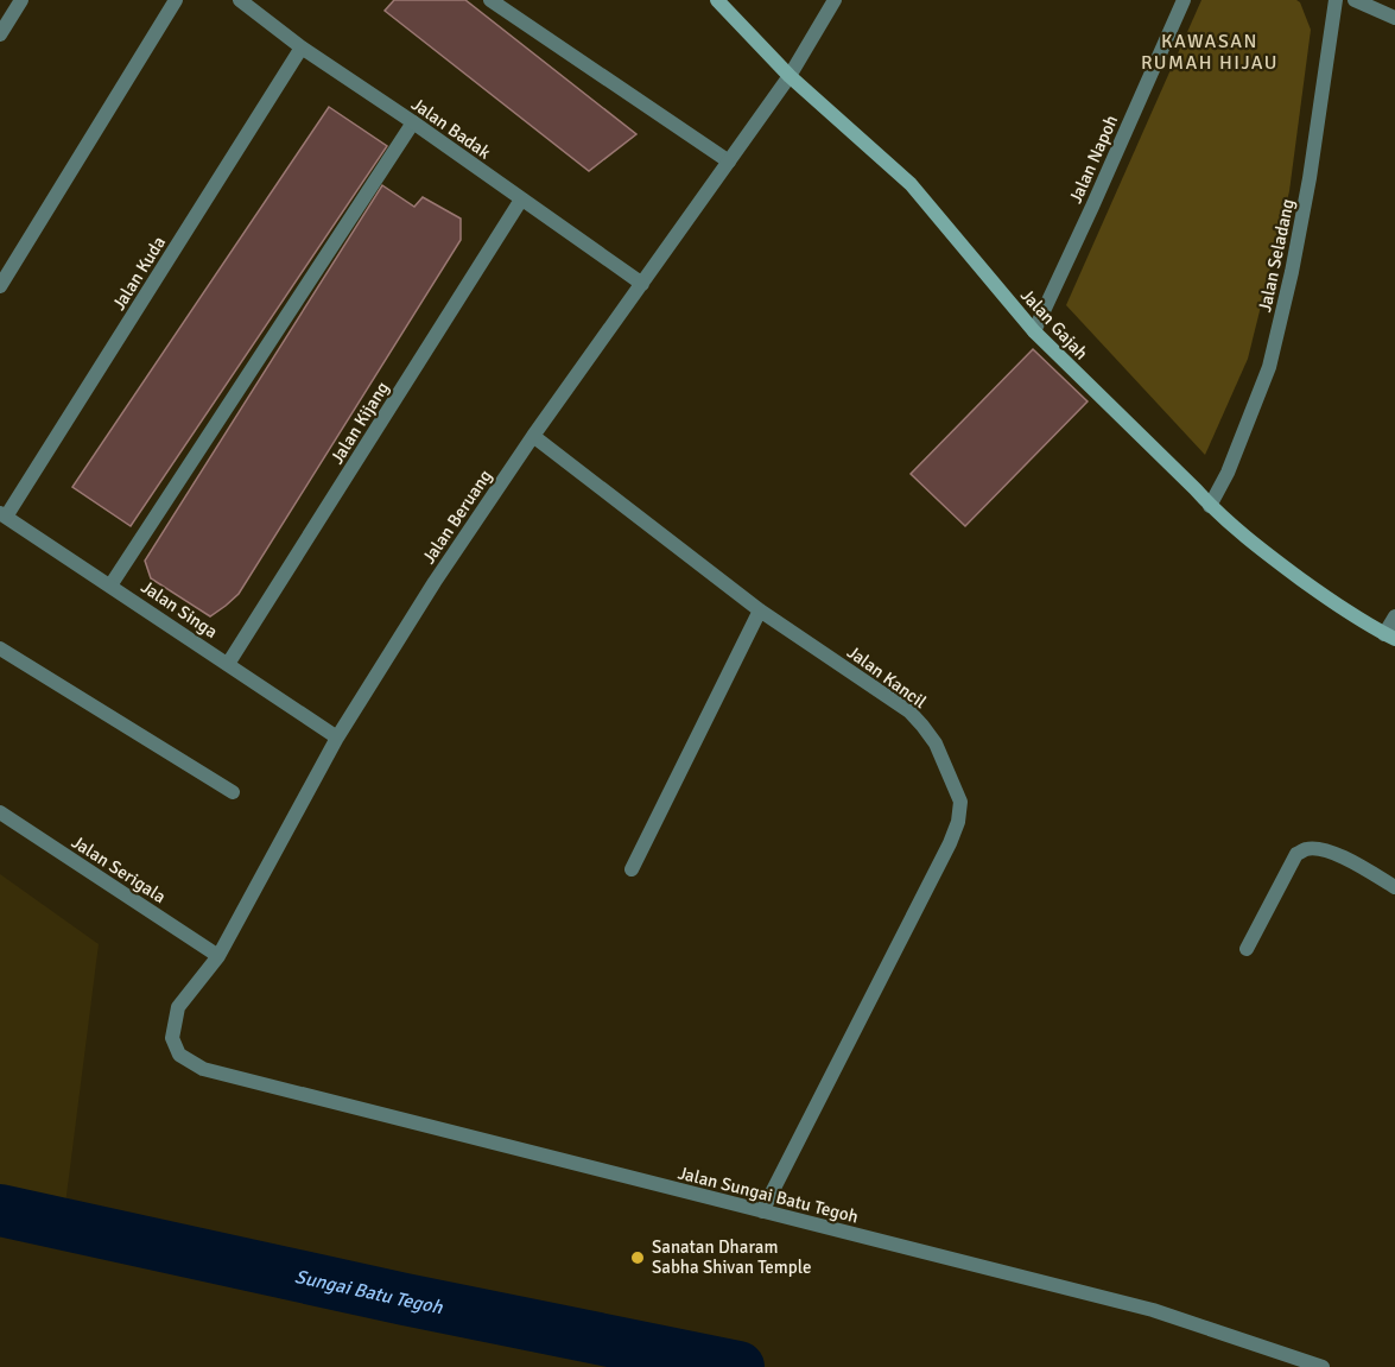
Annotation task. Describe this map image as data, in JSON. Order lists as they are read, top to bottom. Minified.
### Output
{"streets":{"main road":["Jalan Gajah"],"street":["Jalan Badak","Jalan Napoh","Jalan Seladang","Jalan Kuda","Jalan Kijang","Jalan Beruang","Jalan Singa","Jalan Kancil","Jalan Serigala","Jalan Sungai Batu Tegoh"]},"crossings":[["Jalan Badak","Jalan Kuda"],["Jalan Badak","Jalan Kijang"],["Jalan Badak","Jalan Beruang"],["Jalan Napoh","Jalan Gajah"],["Jalan Seladang","Jalan Gajah"],["Jalan Kuda","Jalan Singa"],["Jalan Gajah","Jalan Beruang"],["Jalan Kijang","Jalan Singa"],["Jalan Beruang","Jalan Singa"],["Jalan Beruang","Jalan Kancil"],["Jalan Beruang","Jalan Serigala"],["Jalan Beruang","Jalan Sungai Batu Tegoh"],["Jalan Kancil","Jalan Sungai Batu Tegoh"]],"districts":["KAWASAN RUMAH HIJAU"],"water":["Sungai Batu Tegoh"],"places":["Sanatan Dharam Sabha Shivan Temple"]}
